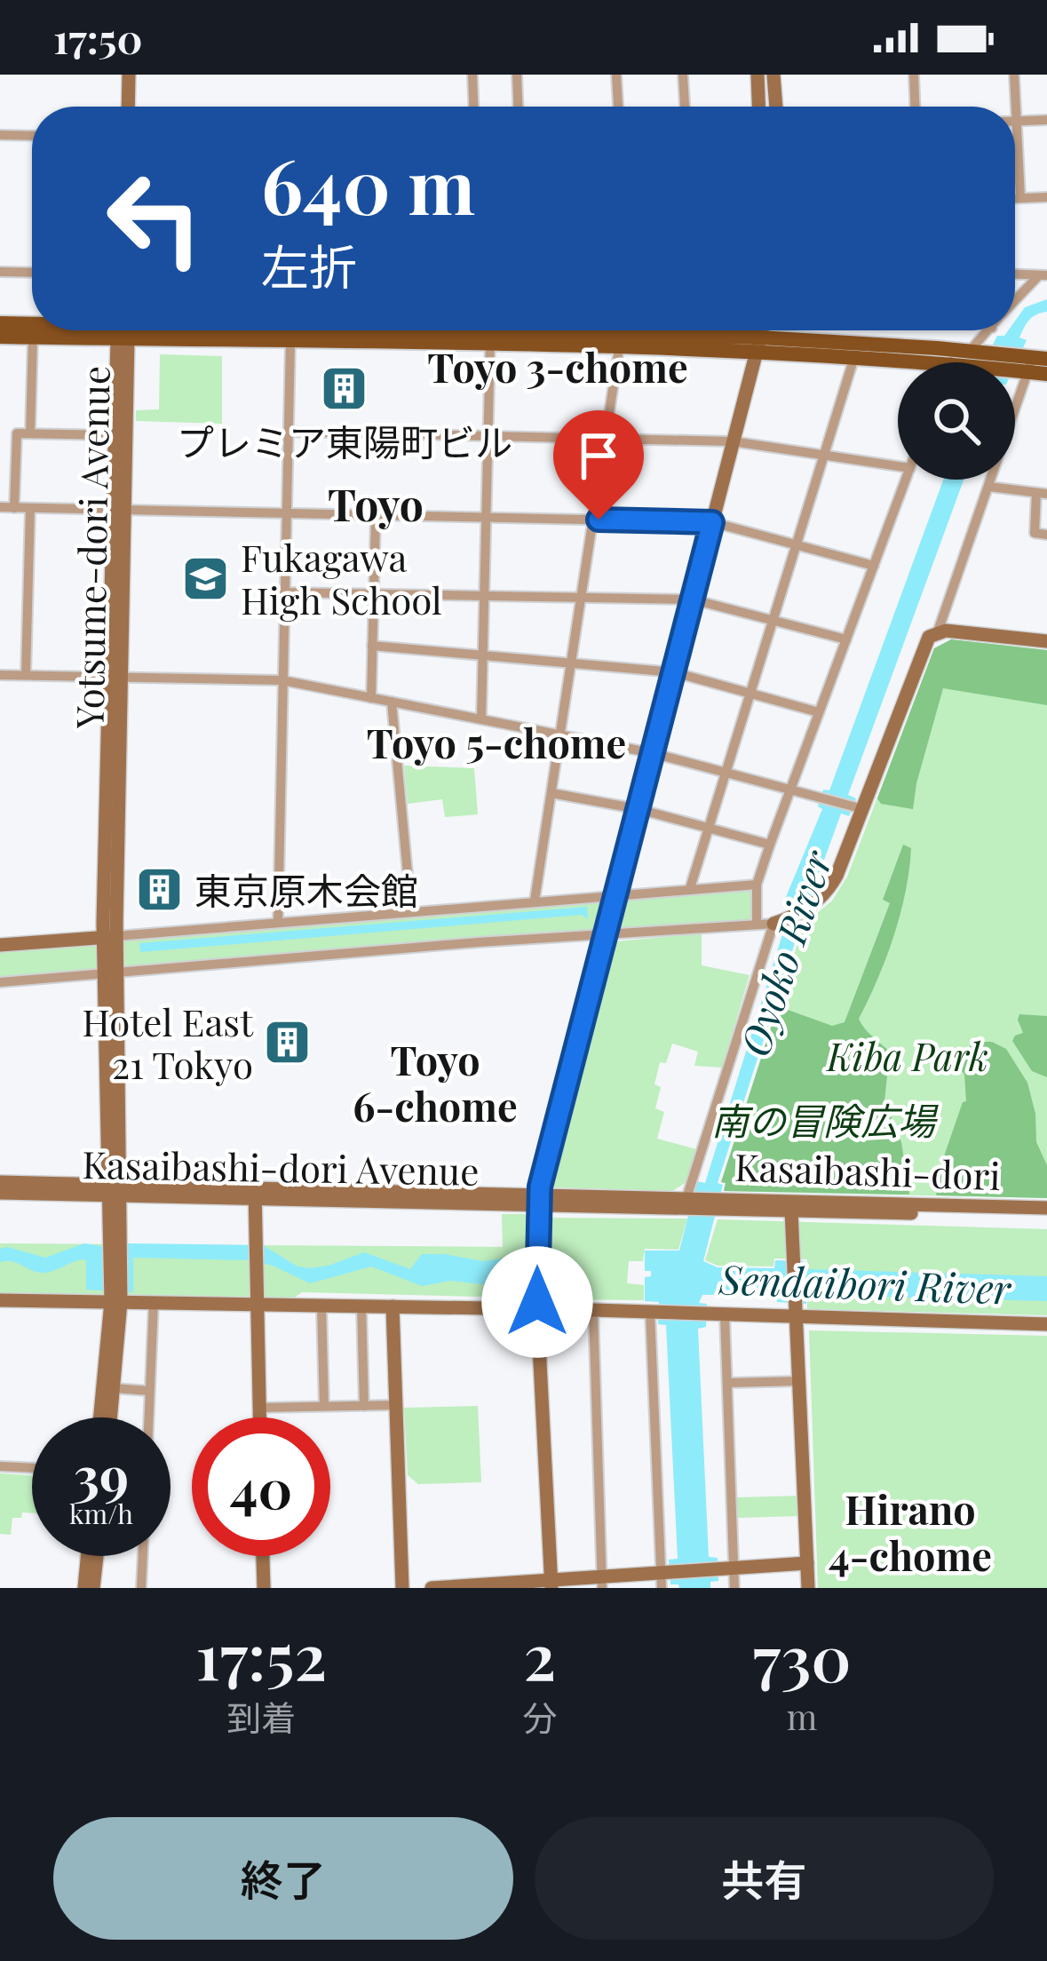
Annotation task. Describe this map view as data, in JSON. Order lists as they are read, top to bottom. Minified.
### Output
{"streets":{"street":["Yotsume-dori Avenue","Kasaibashi-dori Avenue","Kasaibashi-dori"]},"crossings":[["Yotsume-dori Avenue","Kasaibashi-dori Avenue"],["Kasaibashi-dori Avenue","Kasaibashi-dori"]],"districts":["Toyo 3-chome","Toyo","Toyo 5-chome","Toyo 6-chome","Hirano 4-chome"],"water":["Oyoko River","Sendaibori River"],"parks":["Kiba Park","南の冒険広場"],"places":{"building":["プレミア東陽町ビル","東京原木会館","Hotel East 21 Tokyo"],"school or university":["Fukagawa High School"]},"page":{"status":"17:50","turn":["640 m","左折"],"speed":"39 km/h","limit":"40","eta":["17:52","到着","2","分","730","m"],"buttons":["終了","共有"]}}
